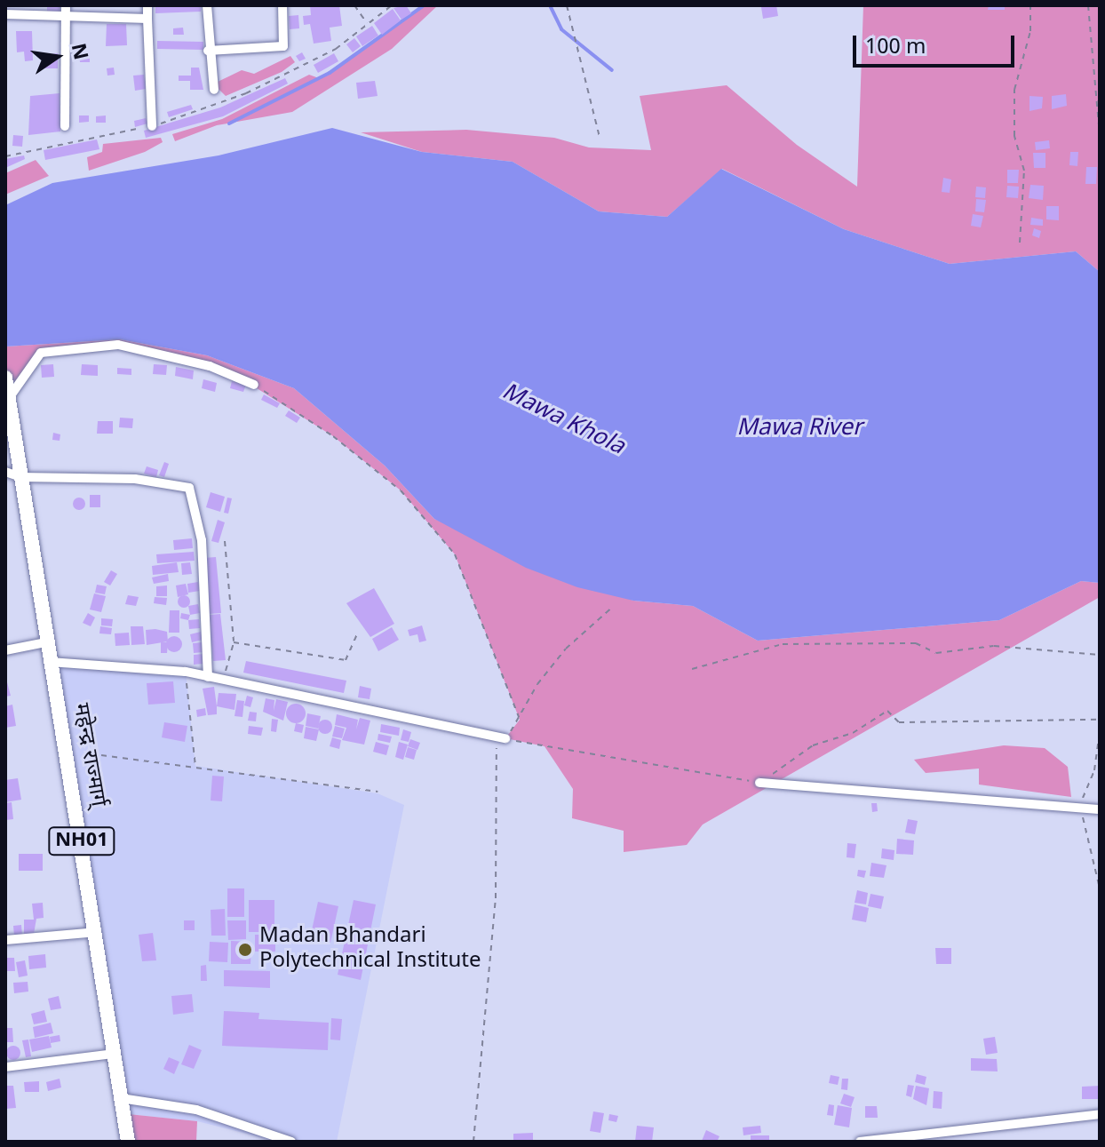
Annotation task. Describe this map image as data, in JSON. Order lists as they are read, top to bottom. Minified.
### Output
{"streets":{"highway":["महेन्द्र राज्मार्ग्","NH01"]},"water":["Mawa Khola","Mawa River"],"places":["Madan Bhandari Polytechnical Institute"],"scale_bar":"100 m","north":"right"}
